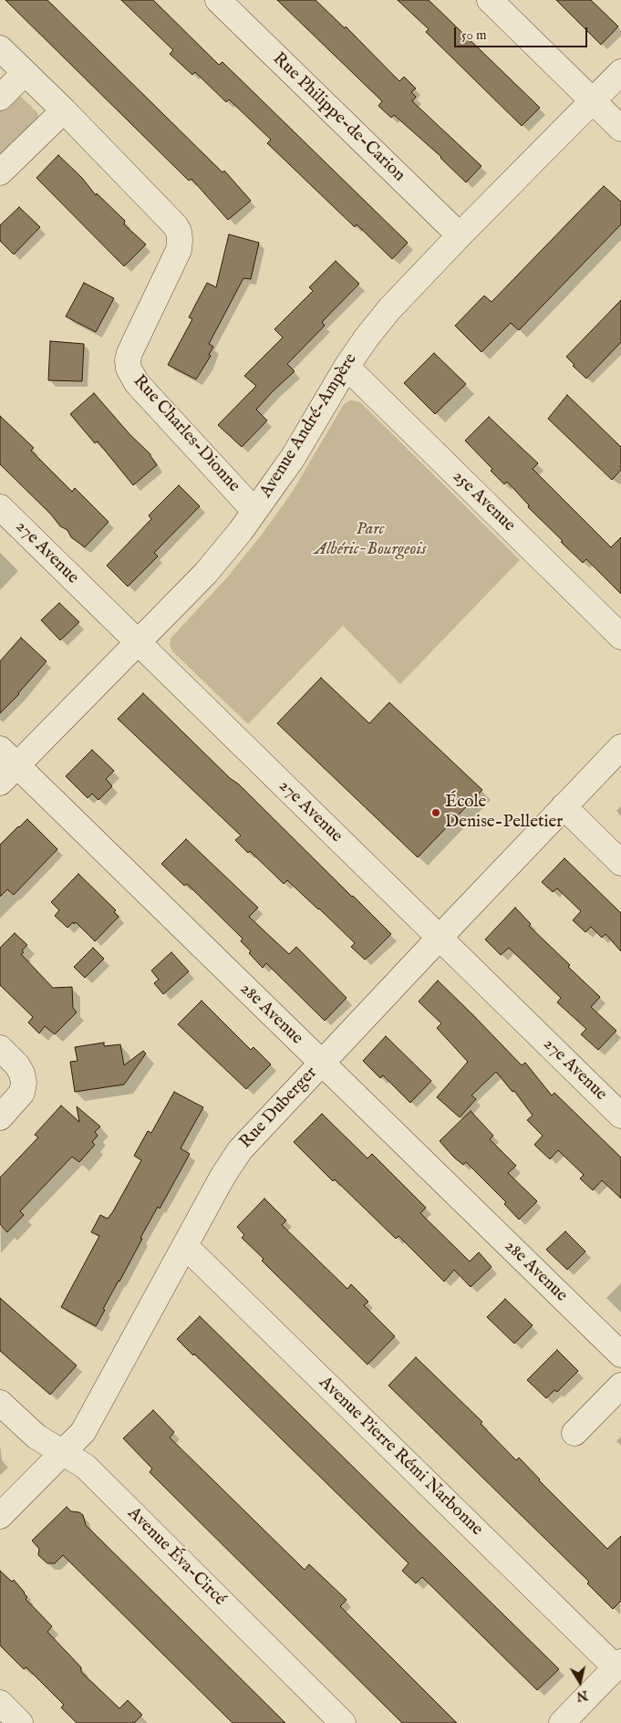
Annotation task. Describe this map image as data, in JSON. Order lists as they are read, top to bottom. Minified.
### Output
{"streets":{"street":["Rue Philippe-de-Carion","Avenue André-Ampère","Rue Charles-Dionne","25e Avenue","27e Avenue","28e Avenue","Rue Duberger","Avenue Pierre Rémi Narbonne","Avenue Éva-Circé"]},"crossings":[["Rue Philippe-de-Carion","Avenue André-Ampère"],["Avenue André-Ampère","Rue Charles-Dionne"],["Avenue André-Ampère","25e Avenue"],["Avenue André-Ampère","27e Avenue"],["Avenue André-Ampère","28e Avenue"],["27e Avenue","Rue Duberger"],["28e Avenue","Rue Duberger"],["Rue Duberger","Avenue Pierre Rémi Narbonne"],["Rue Duberger","Avenue Éva-Circé"]],"parks":["Parc Albéric-Bourgeois"],"places":["École Denise-Pelletier"],"scale_bar":"50 m","north":"bottom"}
